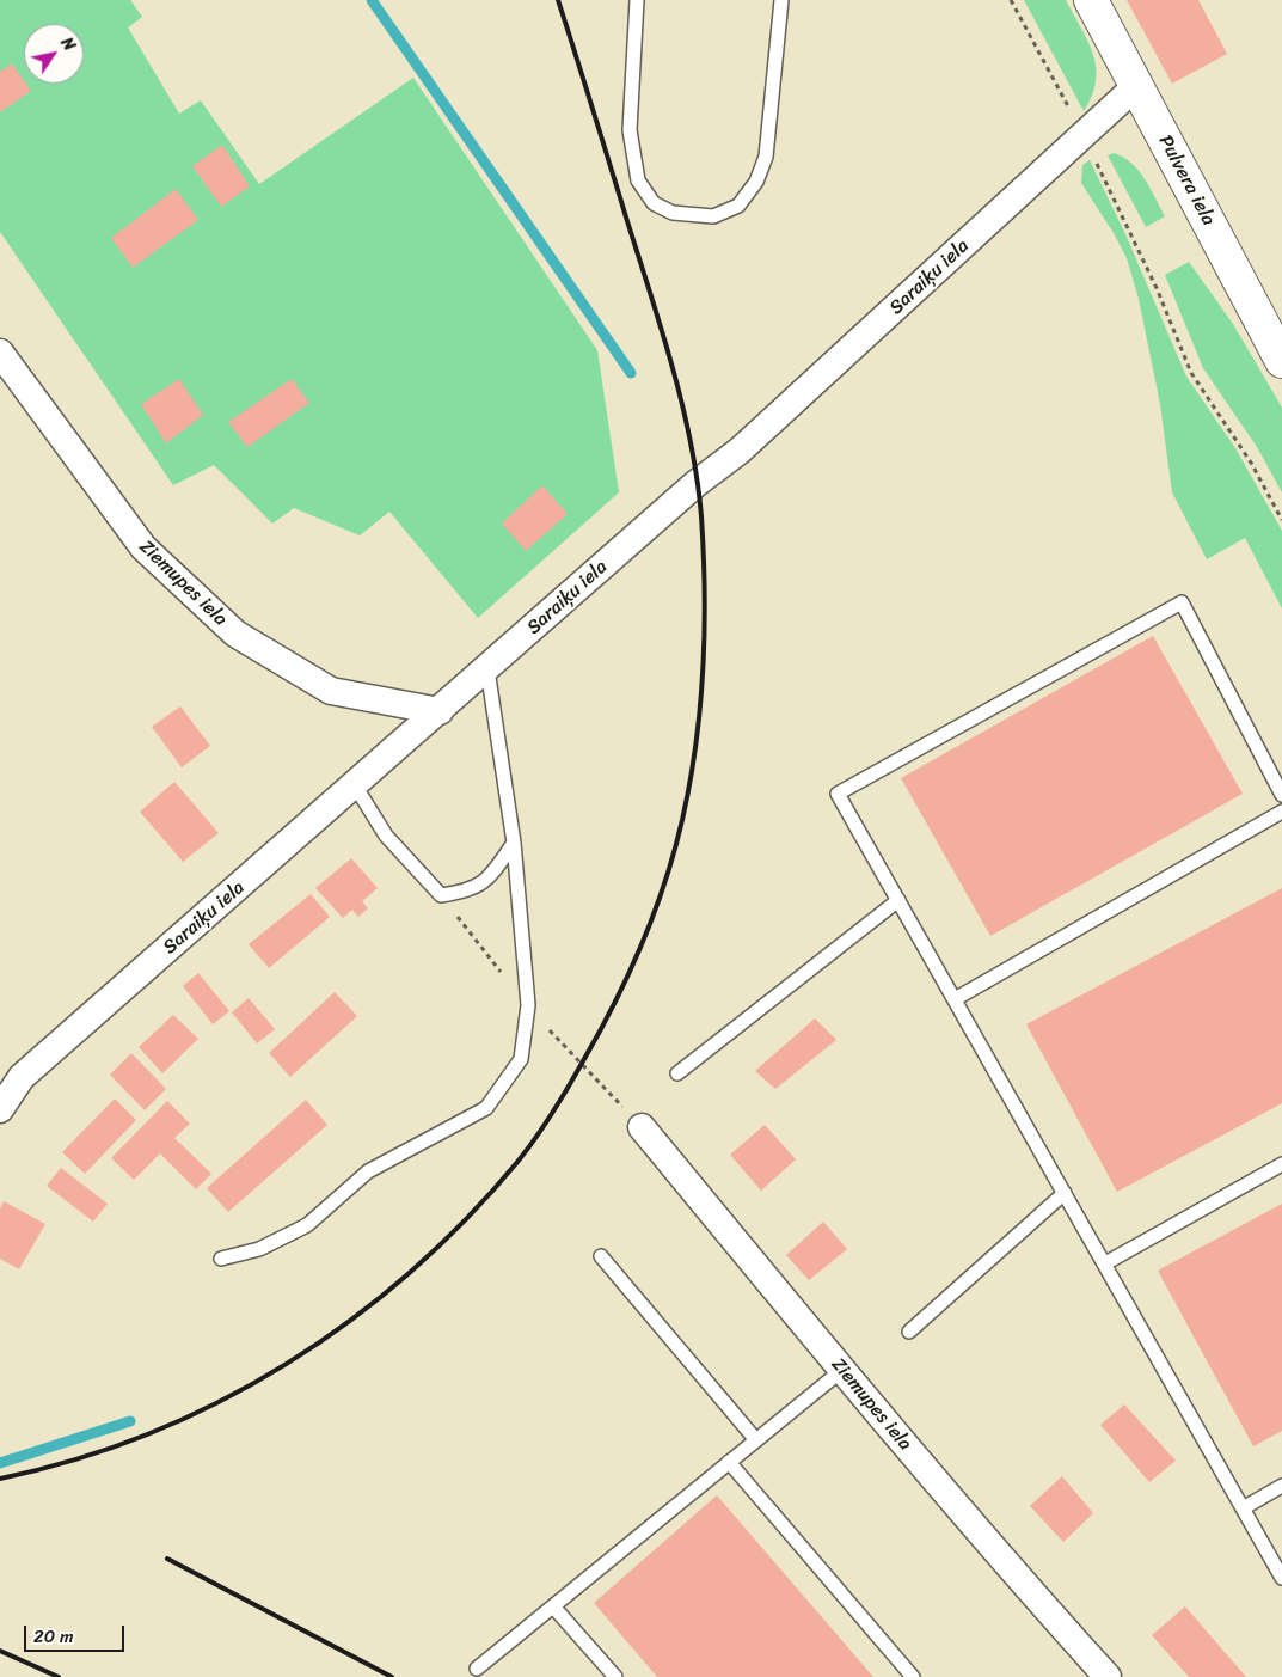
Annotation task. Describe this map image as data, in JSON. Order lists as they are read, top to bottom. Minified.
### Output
{"streets":{"main road":["Pulvera iela"],"street":["Saraiķu iela","Ziemupes iela"]},"crossings":[["Pulvera iela","Saraiķu iela"],["Saraiķu iela","Ziemupes iela"]],"scale_bar":"20 m","north":"top right"}
